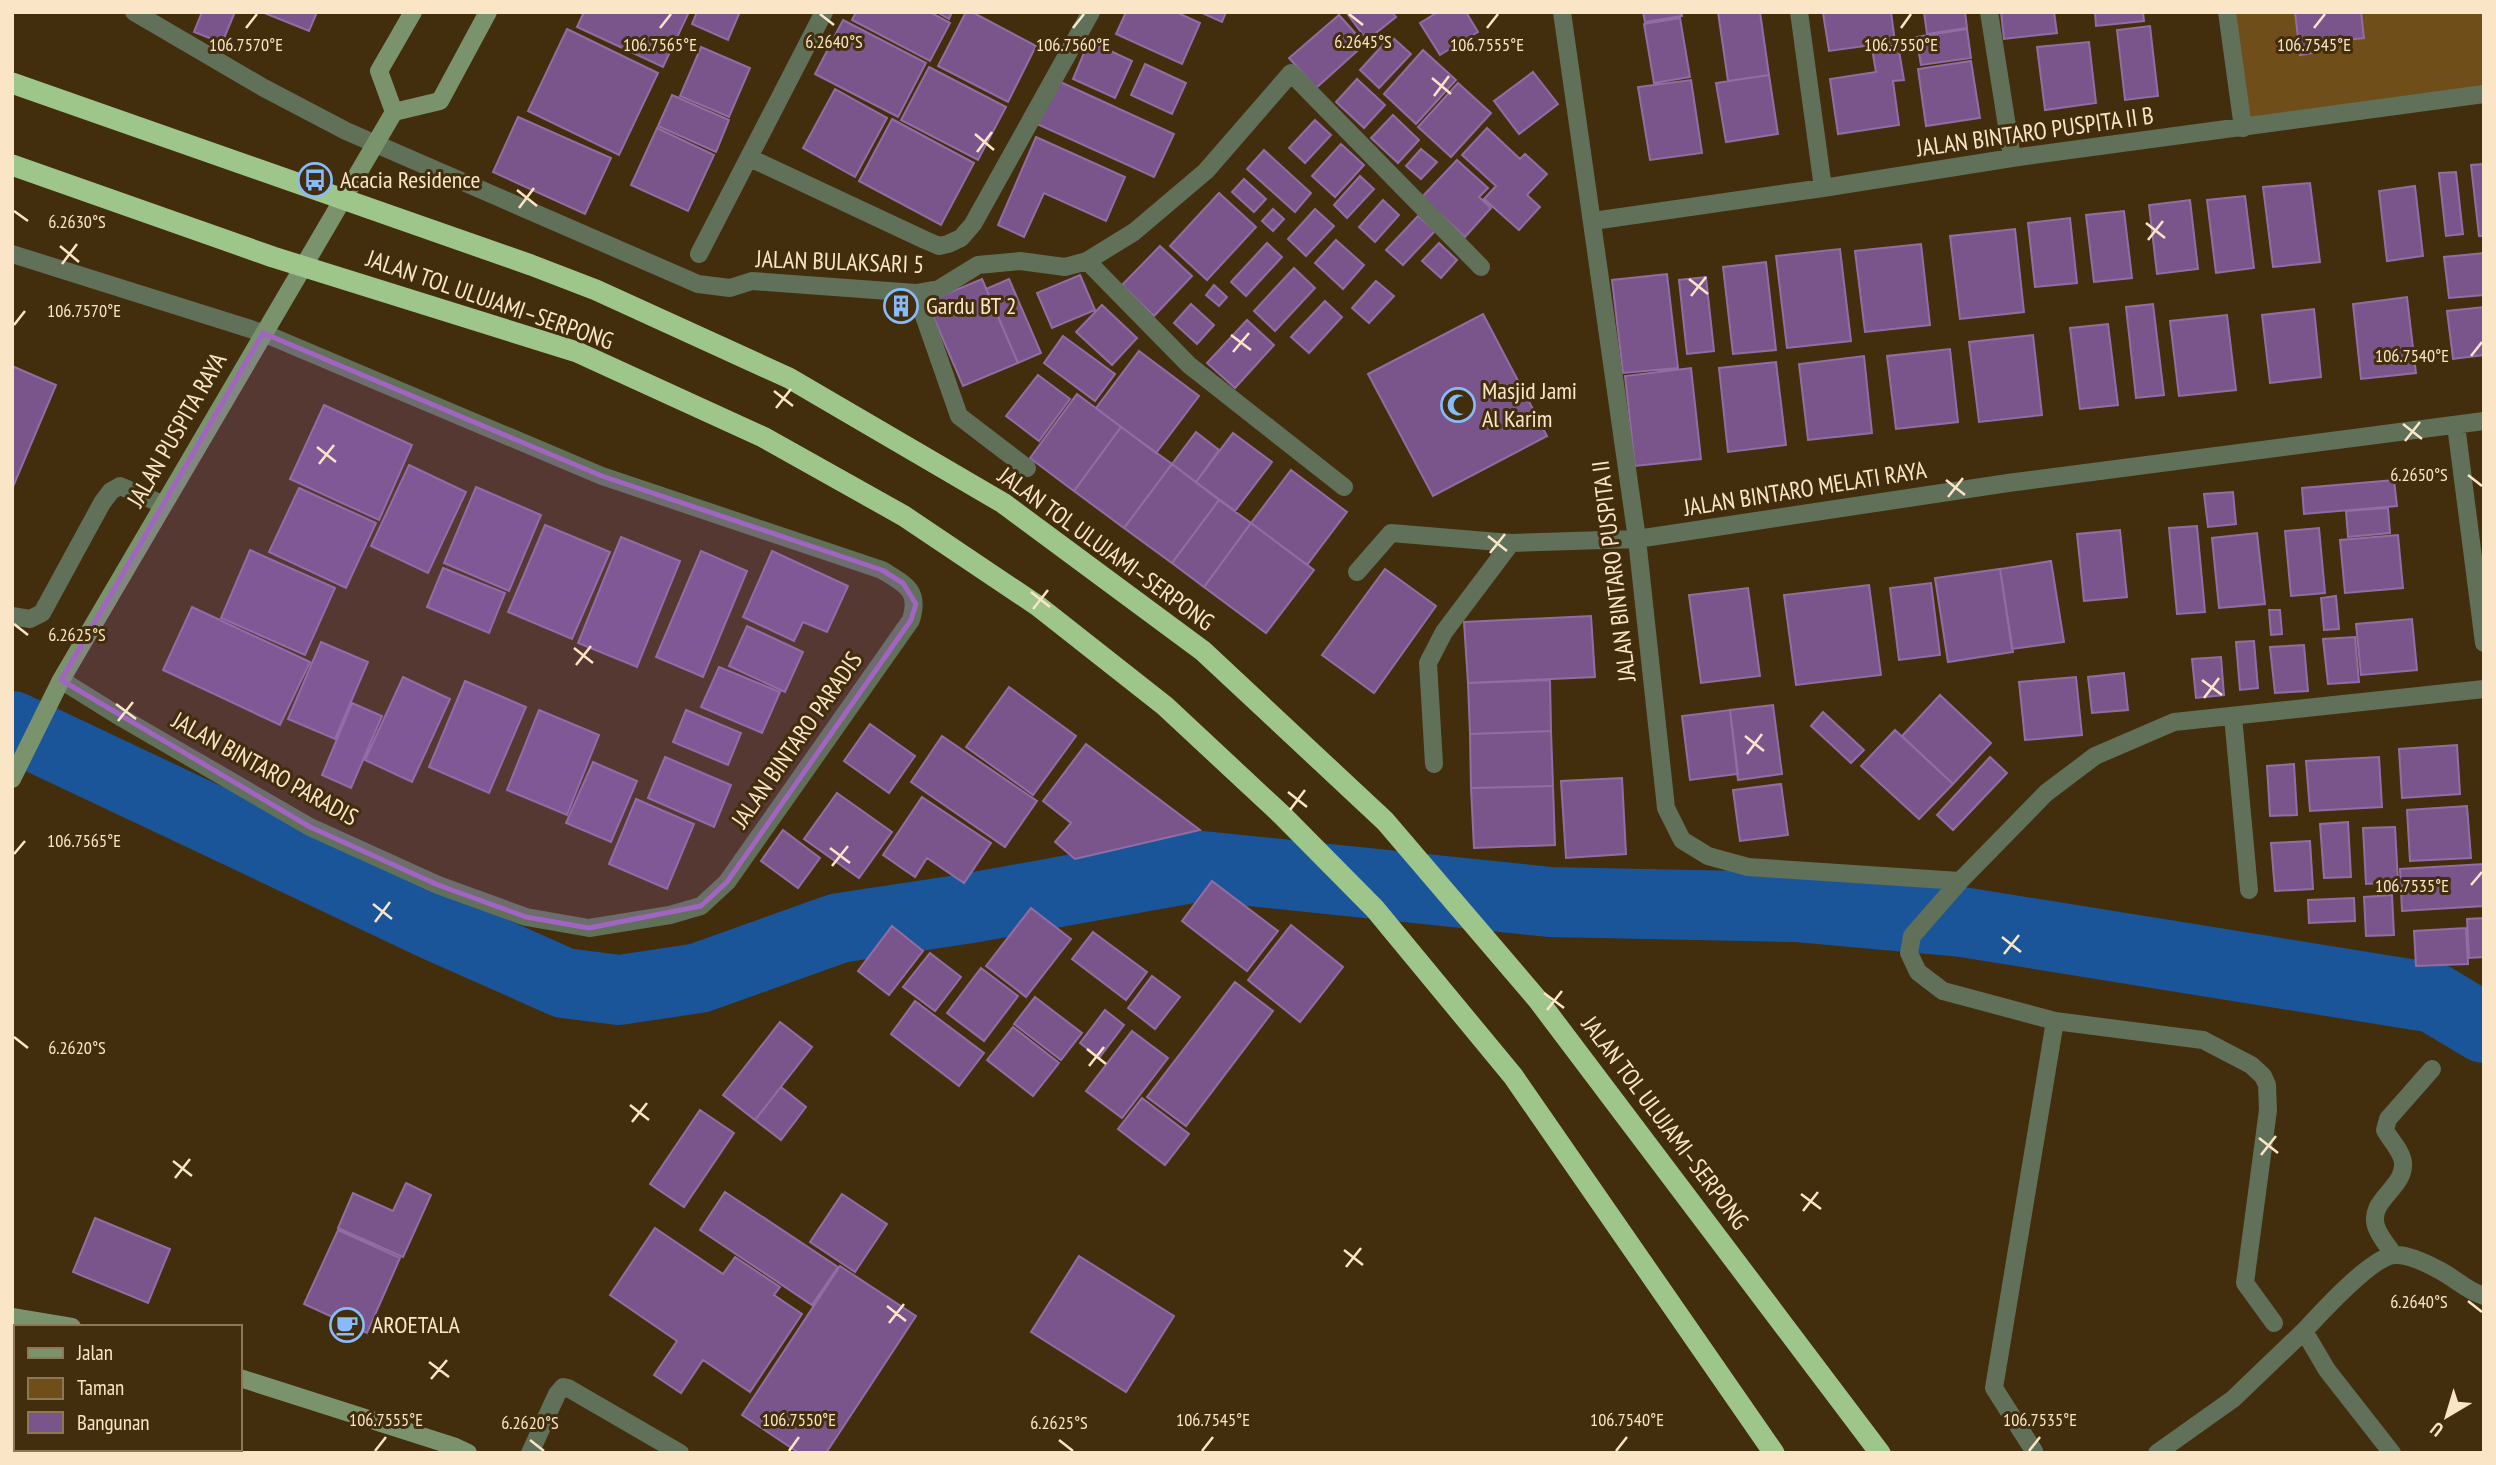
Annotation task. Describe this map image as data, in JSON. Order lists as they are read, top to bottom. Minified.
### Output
{"streets":{"highway":["JALAN TOL ULUJAMI–SERPONG"],"main road":["JALAN PUSPITA RAYA"],"street":["JALAN BINTARO PUSPITA II B","JALAN BULAKSARI 5","JALAN BINTARO MELATI RAYA","JALAN BINTARO PUSPITA II","JALAN BINTARO PARADIS"]},"crossings":[["JALAN BINTARO PUSPITA II B","JALAN BINTARO PUSPITA II"],["JALAN BULAKSARI 5","JALAN PUSPITA RAYA"],["JALAN PUSPITA RAYA","JALAN BINTARO PARADIS"],["JALAN BINTARO MELATI RAYA","JALAN BINTARO PUSPITA II"]],"places":{"bus stop":["Acacia Residence"],"building":["Gardu BT 2"],"mosque":["Masjid Jami Al Karim"],"cafe":["AROETALA"]},"legend":["Jalan","Taman","Bangunan"],"north":"bottom left","coordinates":["6.2640°S","6.2645°S","106.7550°E","106.7570°E","106.7565°E","106.7560°E","106.7555°E","106.7545°E","6.2630°S","106.7540°E","6.2650°S","6.2625°S","106.7535°E","6.2620°S"]}
